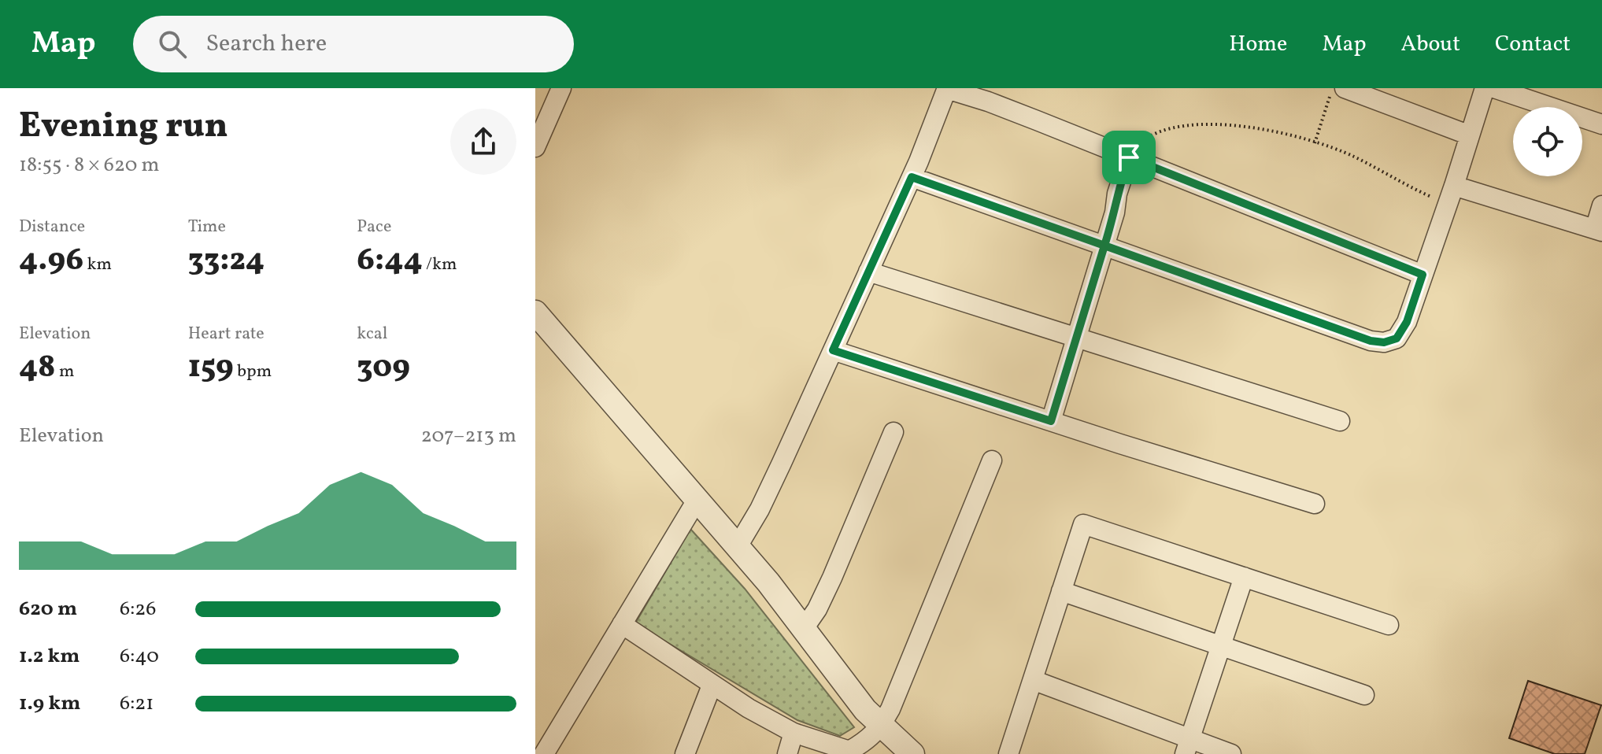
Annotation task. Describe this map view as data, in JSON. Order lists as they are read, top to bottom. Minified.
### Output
{"page":{"header":"Map","search":"Search here","nav":["Home","Map","About","Contact"],"heading":["Evening run","18:55 · 8 × 620 m"],"stats":[["Distance","4.96 km"],["Time","33:24"],["Pace","6:44 /km"],["Elevation","48 m"],["Heart rate","159 bpm"],["kcal","309"]],"chart":["Elevation","207–213 m"],"list":[{"name":"620 m","note":"6:26"},{"name":"1.2 km","note":"6:40"},{"name":"1.9 km","note":"6:21"}]}}
